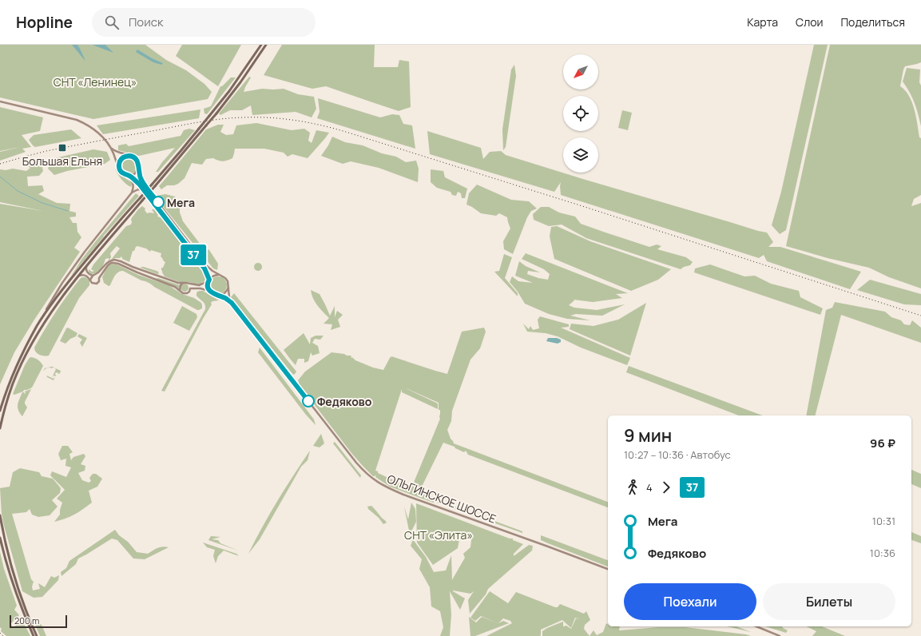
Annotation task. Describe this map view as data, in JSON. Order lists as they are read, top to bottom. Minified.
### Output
{"streets":{"main road":["ОЛЬГИНСКОЕ ШОССЕ"]},"parks":["СНТ «Ленинец»","СНТ «Элита»"],"places":{"transit":["Большая Ельня"],"other":["Мега","Федяково"]},"lines":["bus line 37"],"scale_bar":"200 m","north":"bottom left","page":{"header":"Hopline","search":"Поиск","nav":["Карта","Слои","Поделиться"],"on_map":"37","heading":["9 мин","10:27 – 10:36 · Автобус","96 ₽"],"legs":["4","37"],"list":[{"name":"Мега","value":"10:31"},{"name":"Федяково","value":"10:36"}],"buttons":["Поехали","Билеты"],"scale":"200 m"}}
